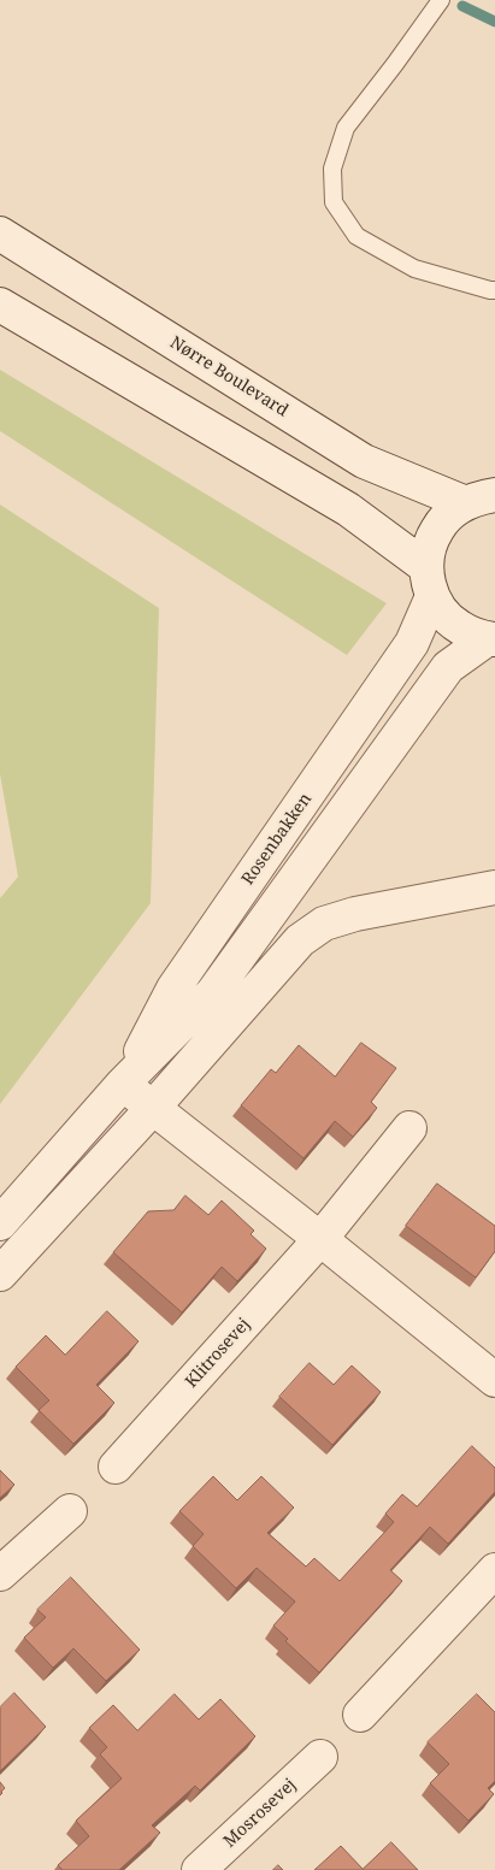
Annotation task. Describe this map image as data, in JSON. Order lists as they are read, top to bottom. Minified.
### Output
{"streets":{"street":["Nørre Boulevard","Rosenbakken","Klitrosevej","Mosrosevej"]},"crossings":[["Nørre Boulevard","Rosenbakken"]]}
